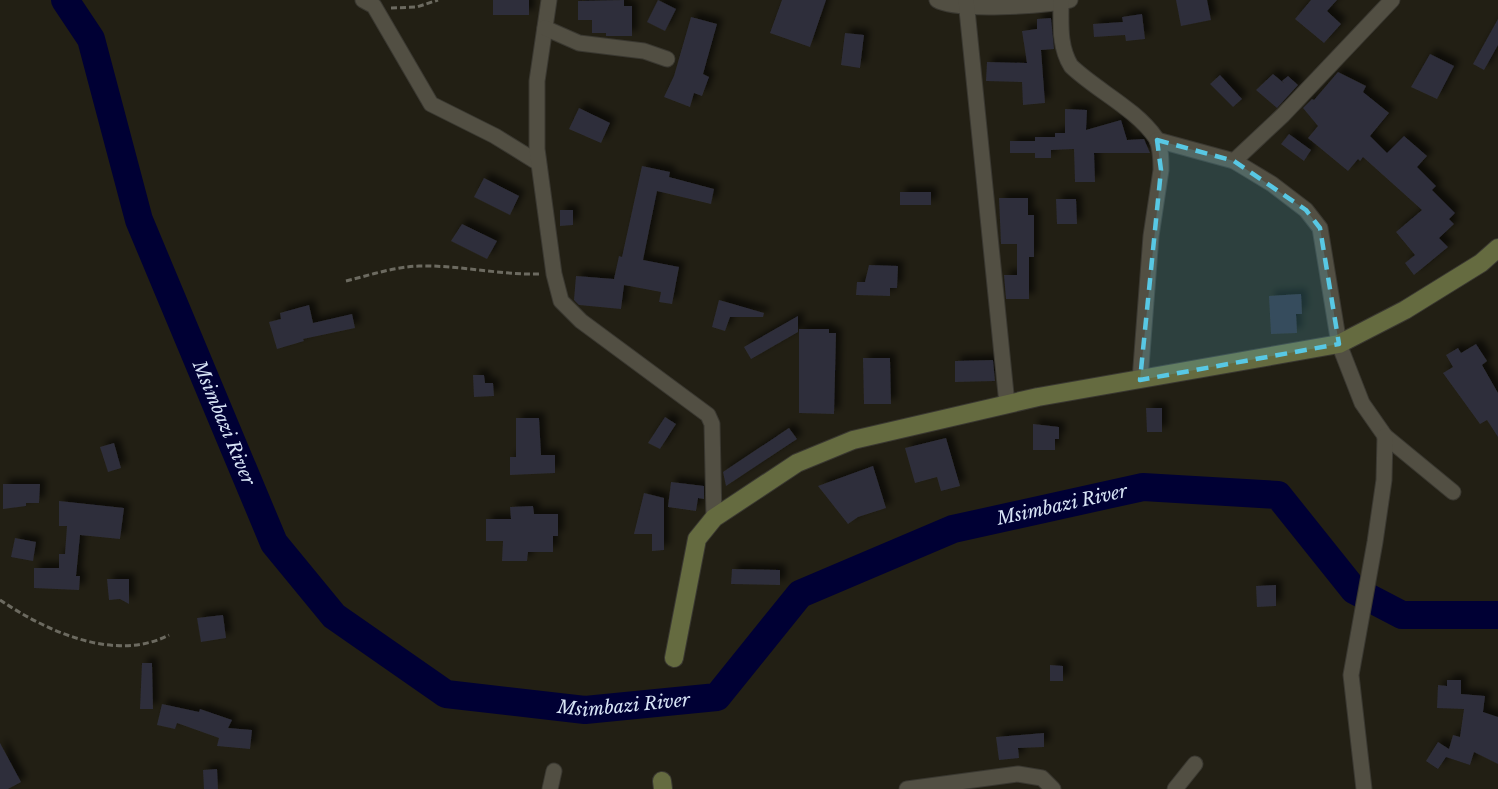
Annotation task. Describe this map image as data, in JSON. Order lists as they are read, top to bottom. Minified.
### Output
{"water":["Msimbazi River"]}
